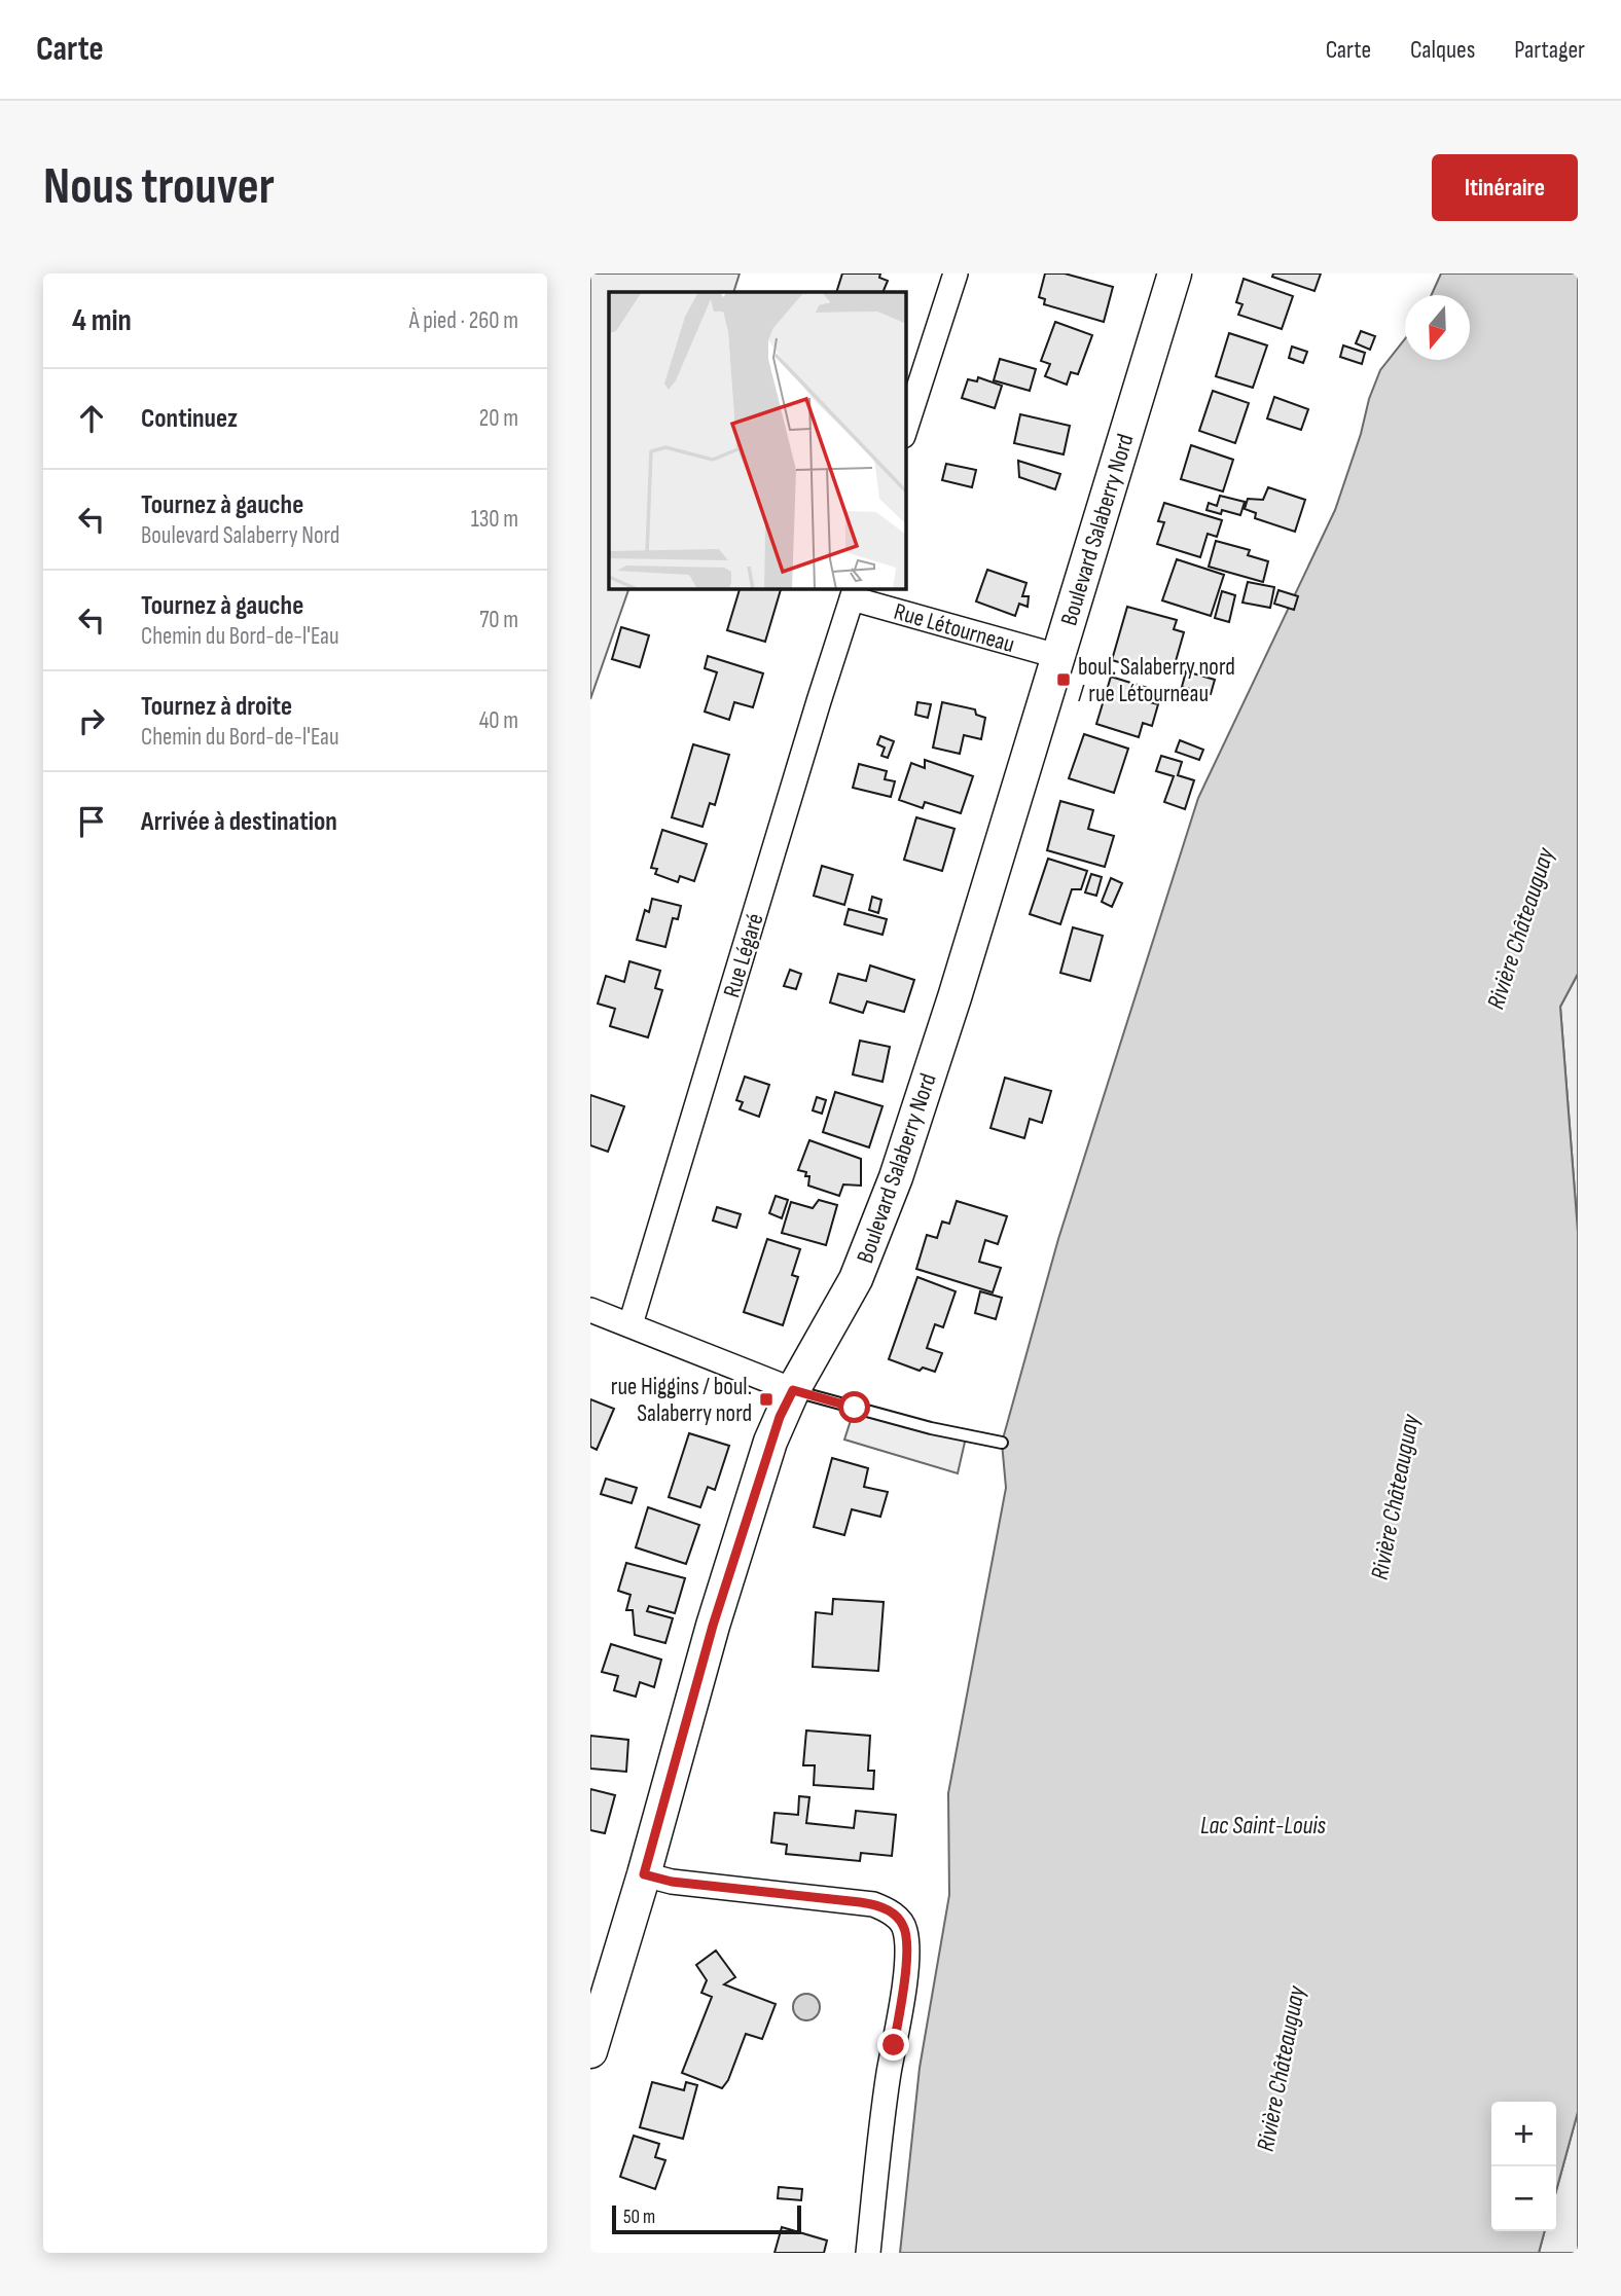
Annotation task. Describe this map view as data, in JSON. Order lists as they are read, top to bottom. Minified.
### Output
{"streets":{"street":["Boulevard Salaberry Nord","Rue Létourneau","Rue Légaré"]},"crossings":[["Boulevard Salaberry Nord","Rue Létourneau"],["Rue Létourneau","Rue Légaré"]],"water":["Rivière Châteauguay","Lac Saint-Louis"],"places":{"transit":["boul. Salaberry nord / rue Létourneau","rue Higgins / boul. Salaberry nord"]},"scale_bar":"50 m","north":"bottom","page":{"header":"Carte","nav":["Carte","Calques","Partager"],"buttons":"Itinéraire","title":"Nous trouver","heading":["4 min","À pied · 260 m"],"list":[["Continuez","20 m"],["Tournez à gauche","Boulevard Salaberry Nord","130 m"],["Tournez à gauche","Chemin du Bord-de-l'Eau","70 m"],["Tournez à droite","Chemin du Bord-de-l'Eau","40 m"],"Arrivée à destination"],"map_buttons":["+","−"],"scale":"50 m"}}
